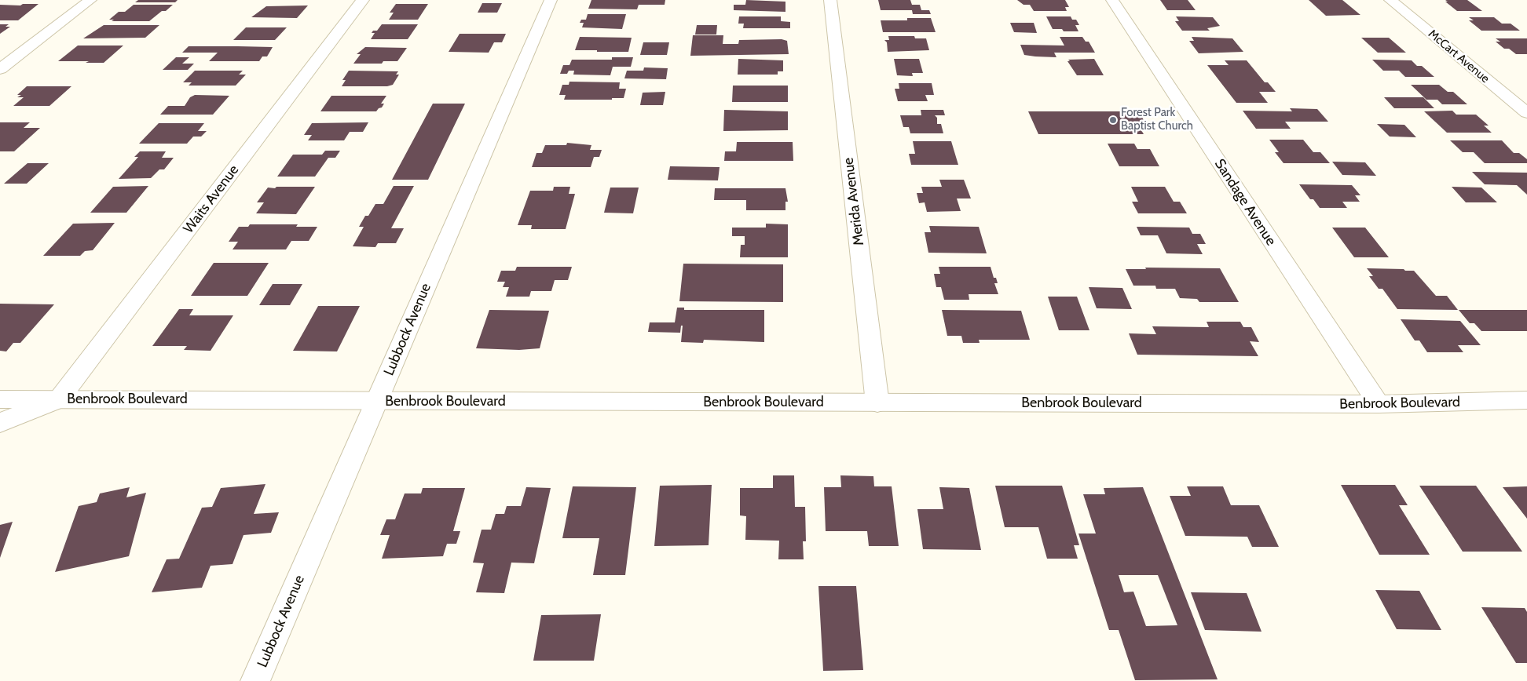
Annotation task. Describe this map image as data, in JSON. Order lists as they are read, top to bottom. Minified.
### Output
{"streets":{"street":["McCart Avenue","Waits Avenue","Merida Avenue","Sandage Avenue","Lubbock Avenue","Benbrook Boulevard"]},"crossings":[["Waits Avenue","Benbrook Boulevard"],["Merida Avenue","Benbrook Boulevard"],["Sandage Avenue","Benbrook Boulevard"],["Lubbock Avenue","Benbrook Boulevard"]],"places":["Forest Park Baptist Church"]}
